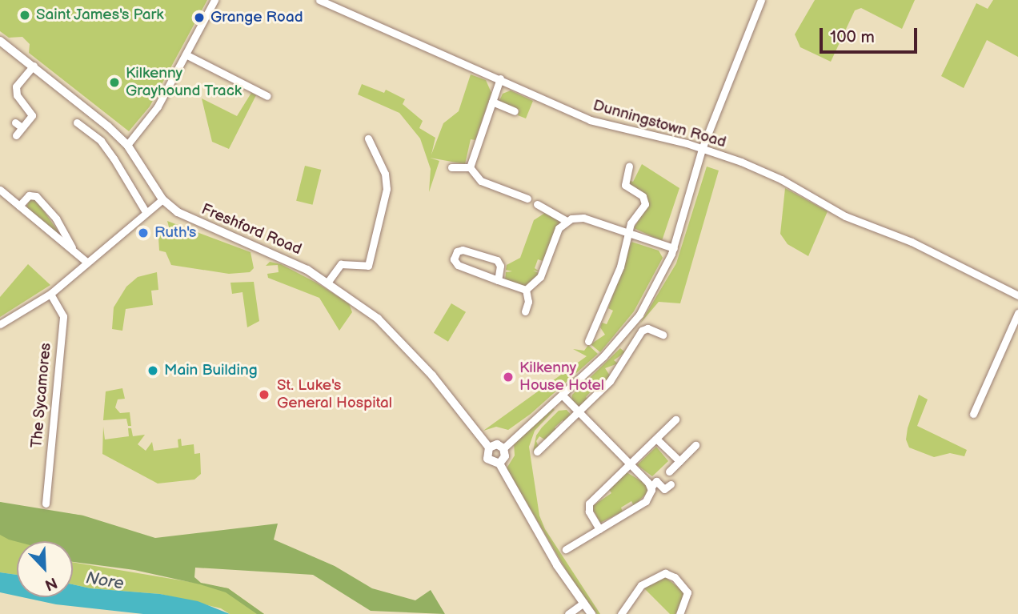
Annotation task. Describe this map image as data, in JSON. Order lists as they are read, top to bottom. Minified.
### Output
{"streets":{"main road":["Freshford Road"],"street":["Dunningstown Road","The Sycamores"]},"water":["Nore"],"places":["Saint James's Park","Grange Road","Kilkenny Grayhound Track","Ruth's","Main Building","Kilkenny House Hotel","St. Luke's General Hospital"],"scale_bar":"100 m","north":"bottom right"}
